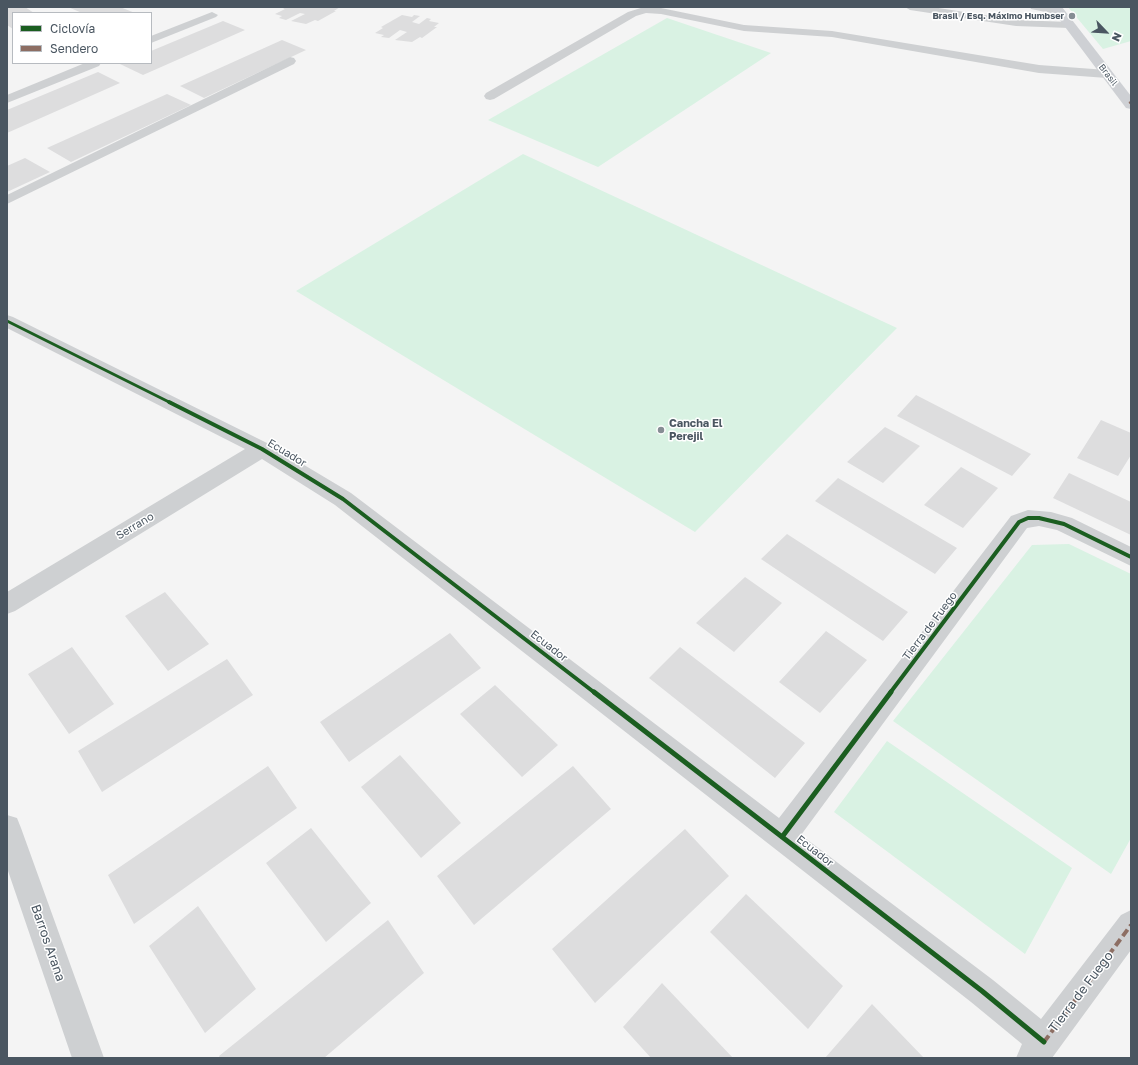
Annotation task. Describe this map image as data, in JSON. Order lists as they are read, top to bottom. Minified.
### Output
{"streets":{"main road":["Brasil"],"street":["Ecuador","Serrano","Tierra de Fuego","Barros Arana"]},"crossings":[["Ecuador","Serrano"],["Ecuador","Tierra de Fuego"]],"places":["Brasil / Esq. Máximo Humbser","Cancha El Perejil"],"legend":["Ciclovía","Sendero"],"north":"bottom right"}
